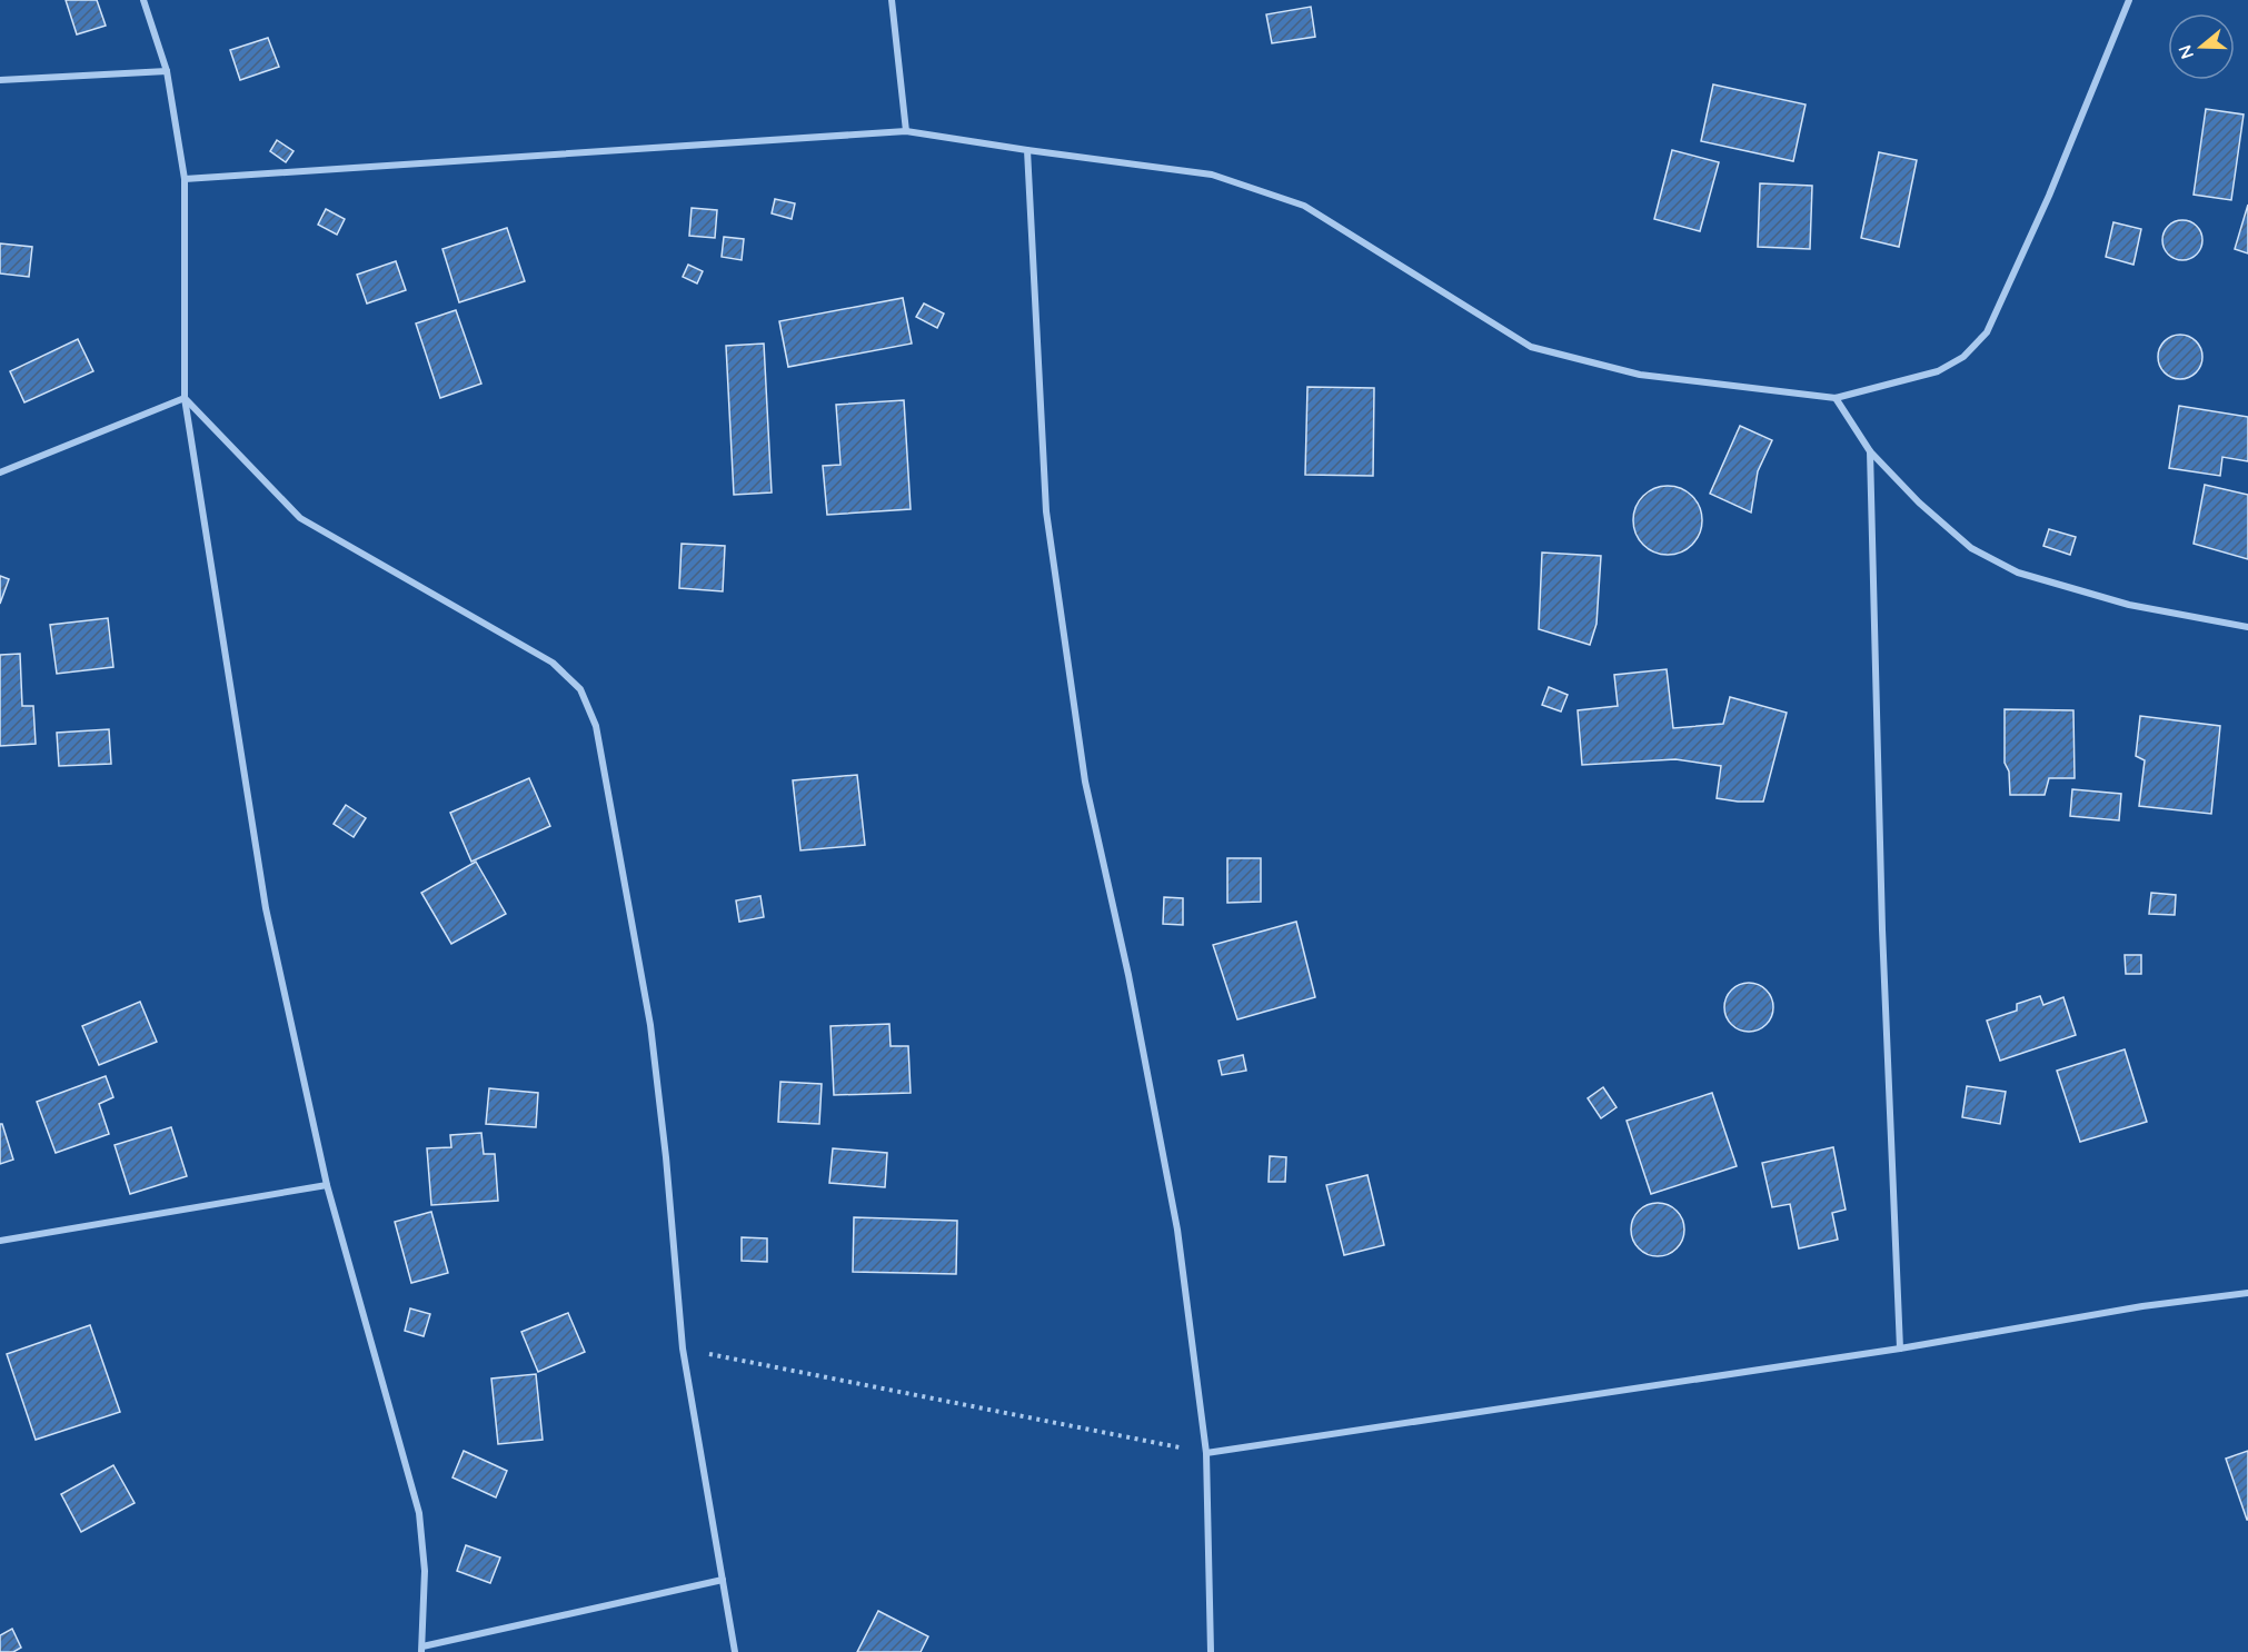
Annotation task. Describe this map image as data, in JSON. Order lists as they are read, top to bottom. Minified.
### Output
{"north":"left"}
